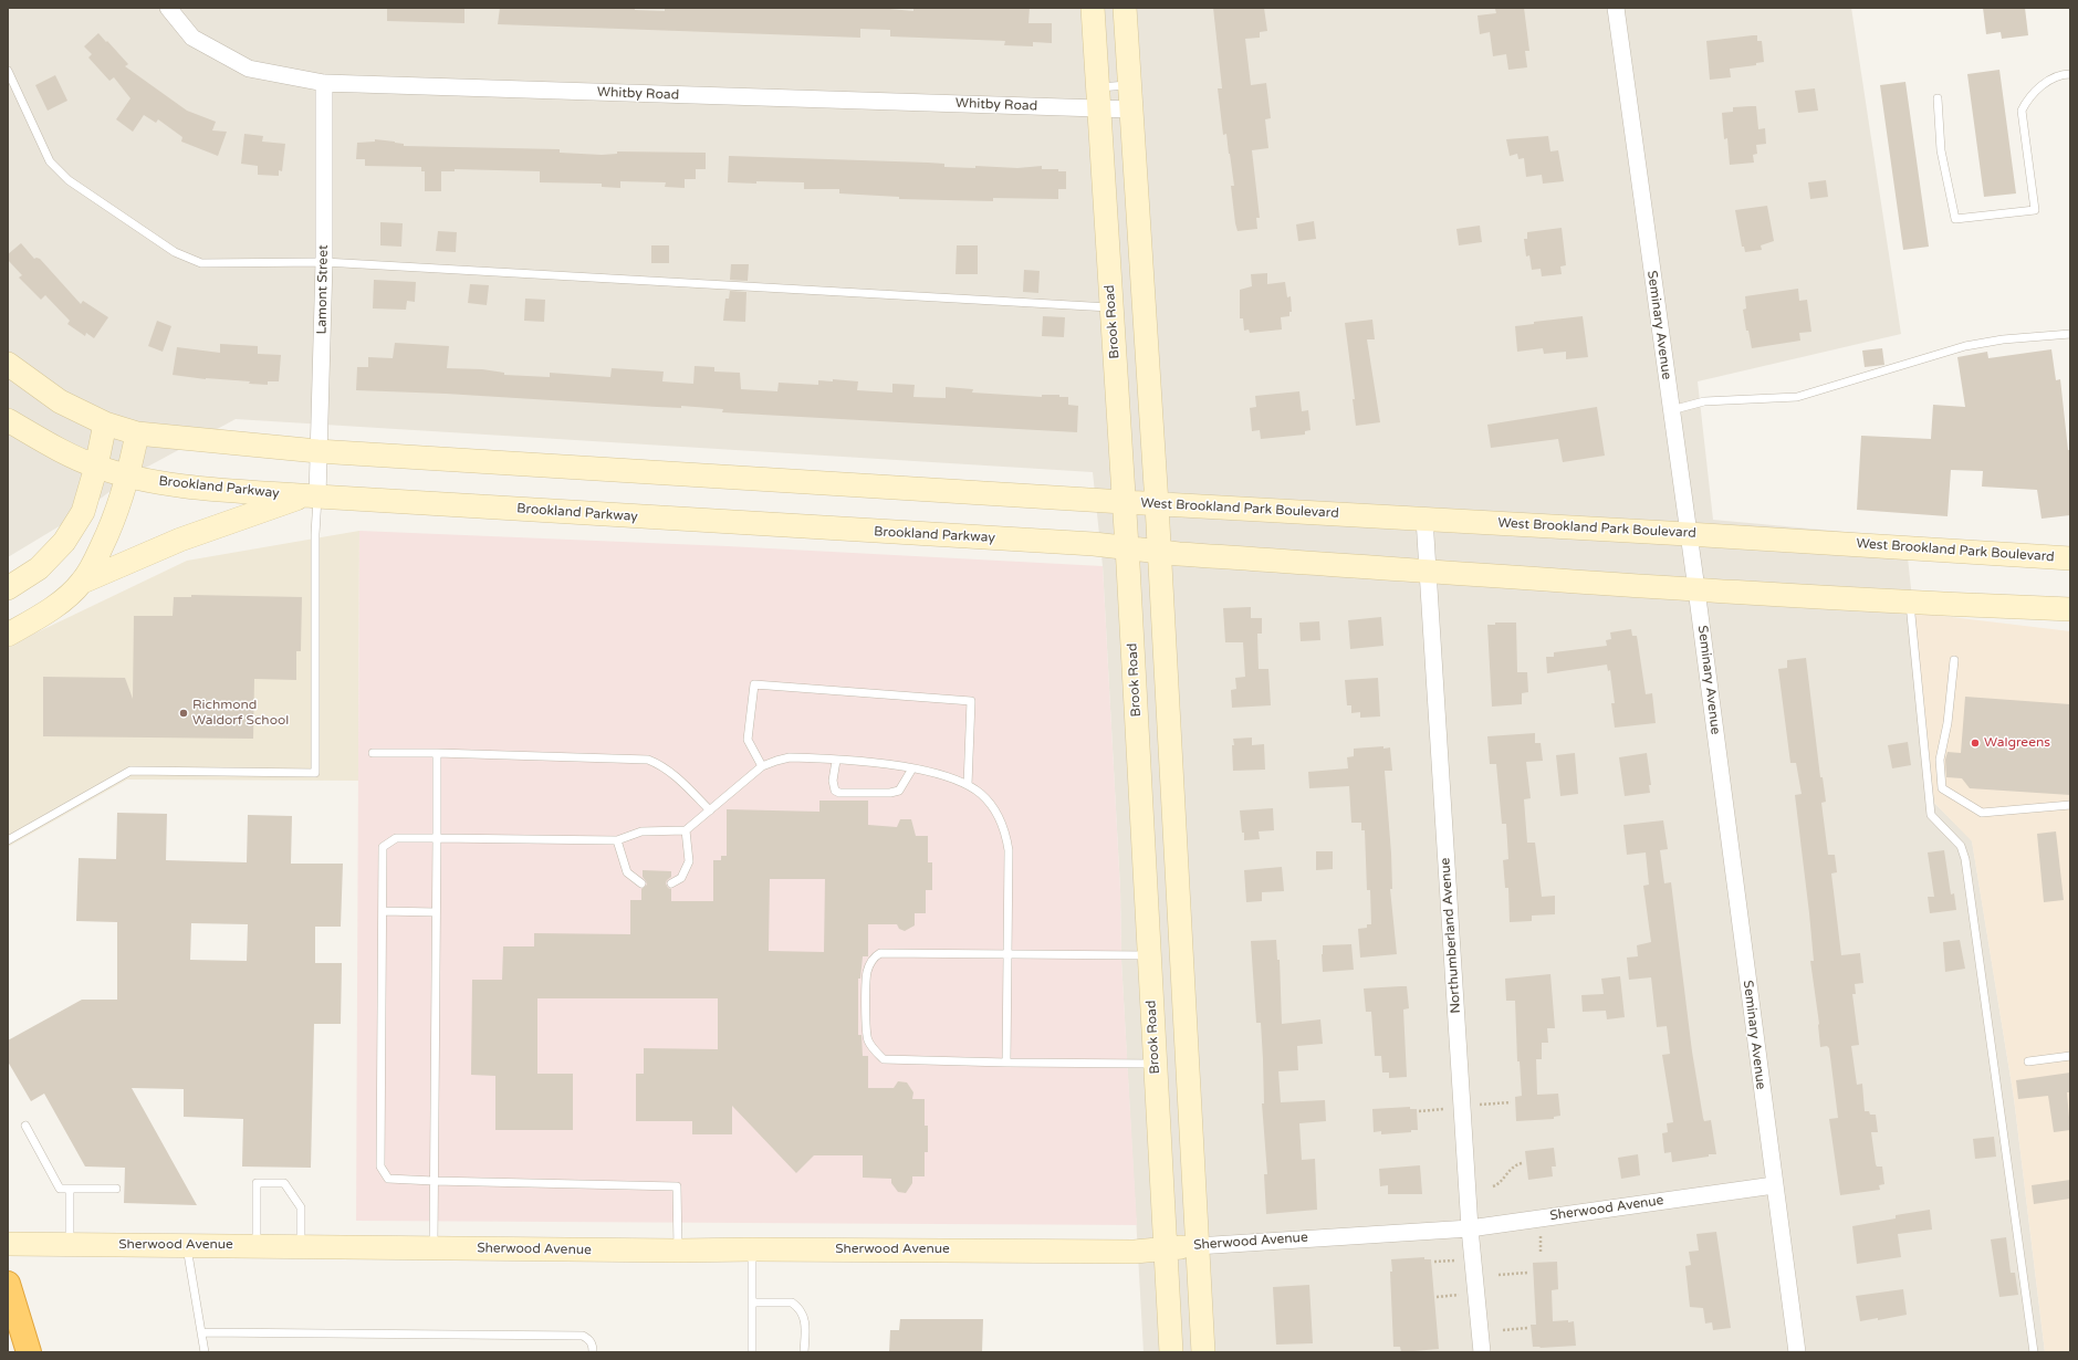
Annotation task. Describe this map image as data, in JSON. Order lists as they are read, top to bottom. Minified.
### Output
{"streets":{"main road":["Brook Road","Brookland Parkway","West Brookland Park Boulevard","Sherwood Avenue"],"street":["Whitby Road","Lamont Street","Seminary Avenue","Northumberland Avenue"]},"crossings":[["Whitby Road","Lamont Street"],["Whitby Road","Brook Road"],["Lamont Street","Brookland Parkway"],["Brook Road","Brookland Parkway"],["Brook Road","West Brookland Park Boulevard"],["Brook Road","Sherwood Avenue"],["Seminary Avenue","West Brookland Park Boulevard"],["Seminary Avenue","Sherwood Avenue"],["West Brookland Park Boulevard","Northumberland Avenue"],["Northumberland Avenue","Sherwood Avenue"]],"places":["Richmond Waldorf School","Walgreens"]}
